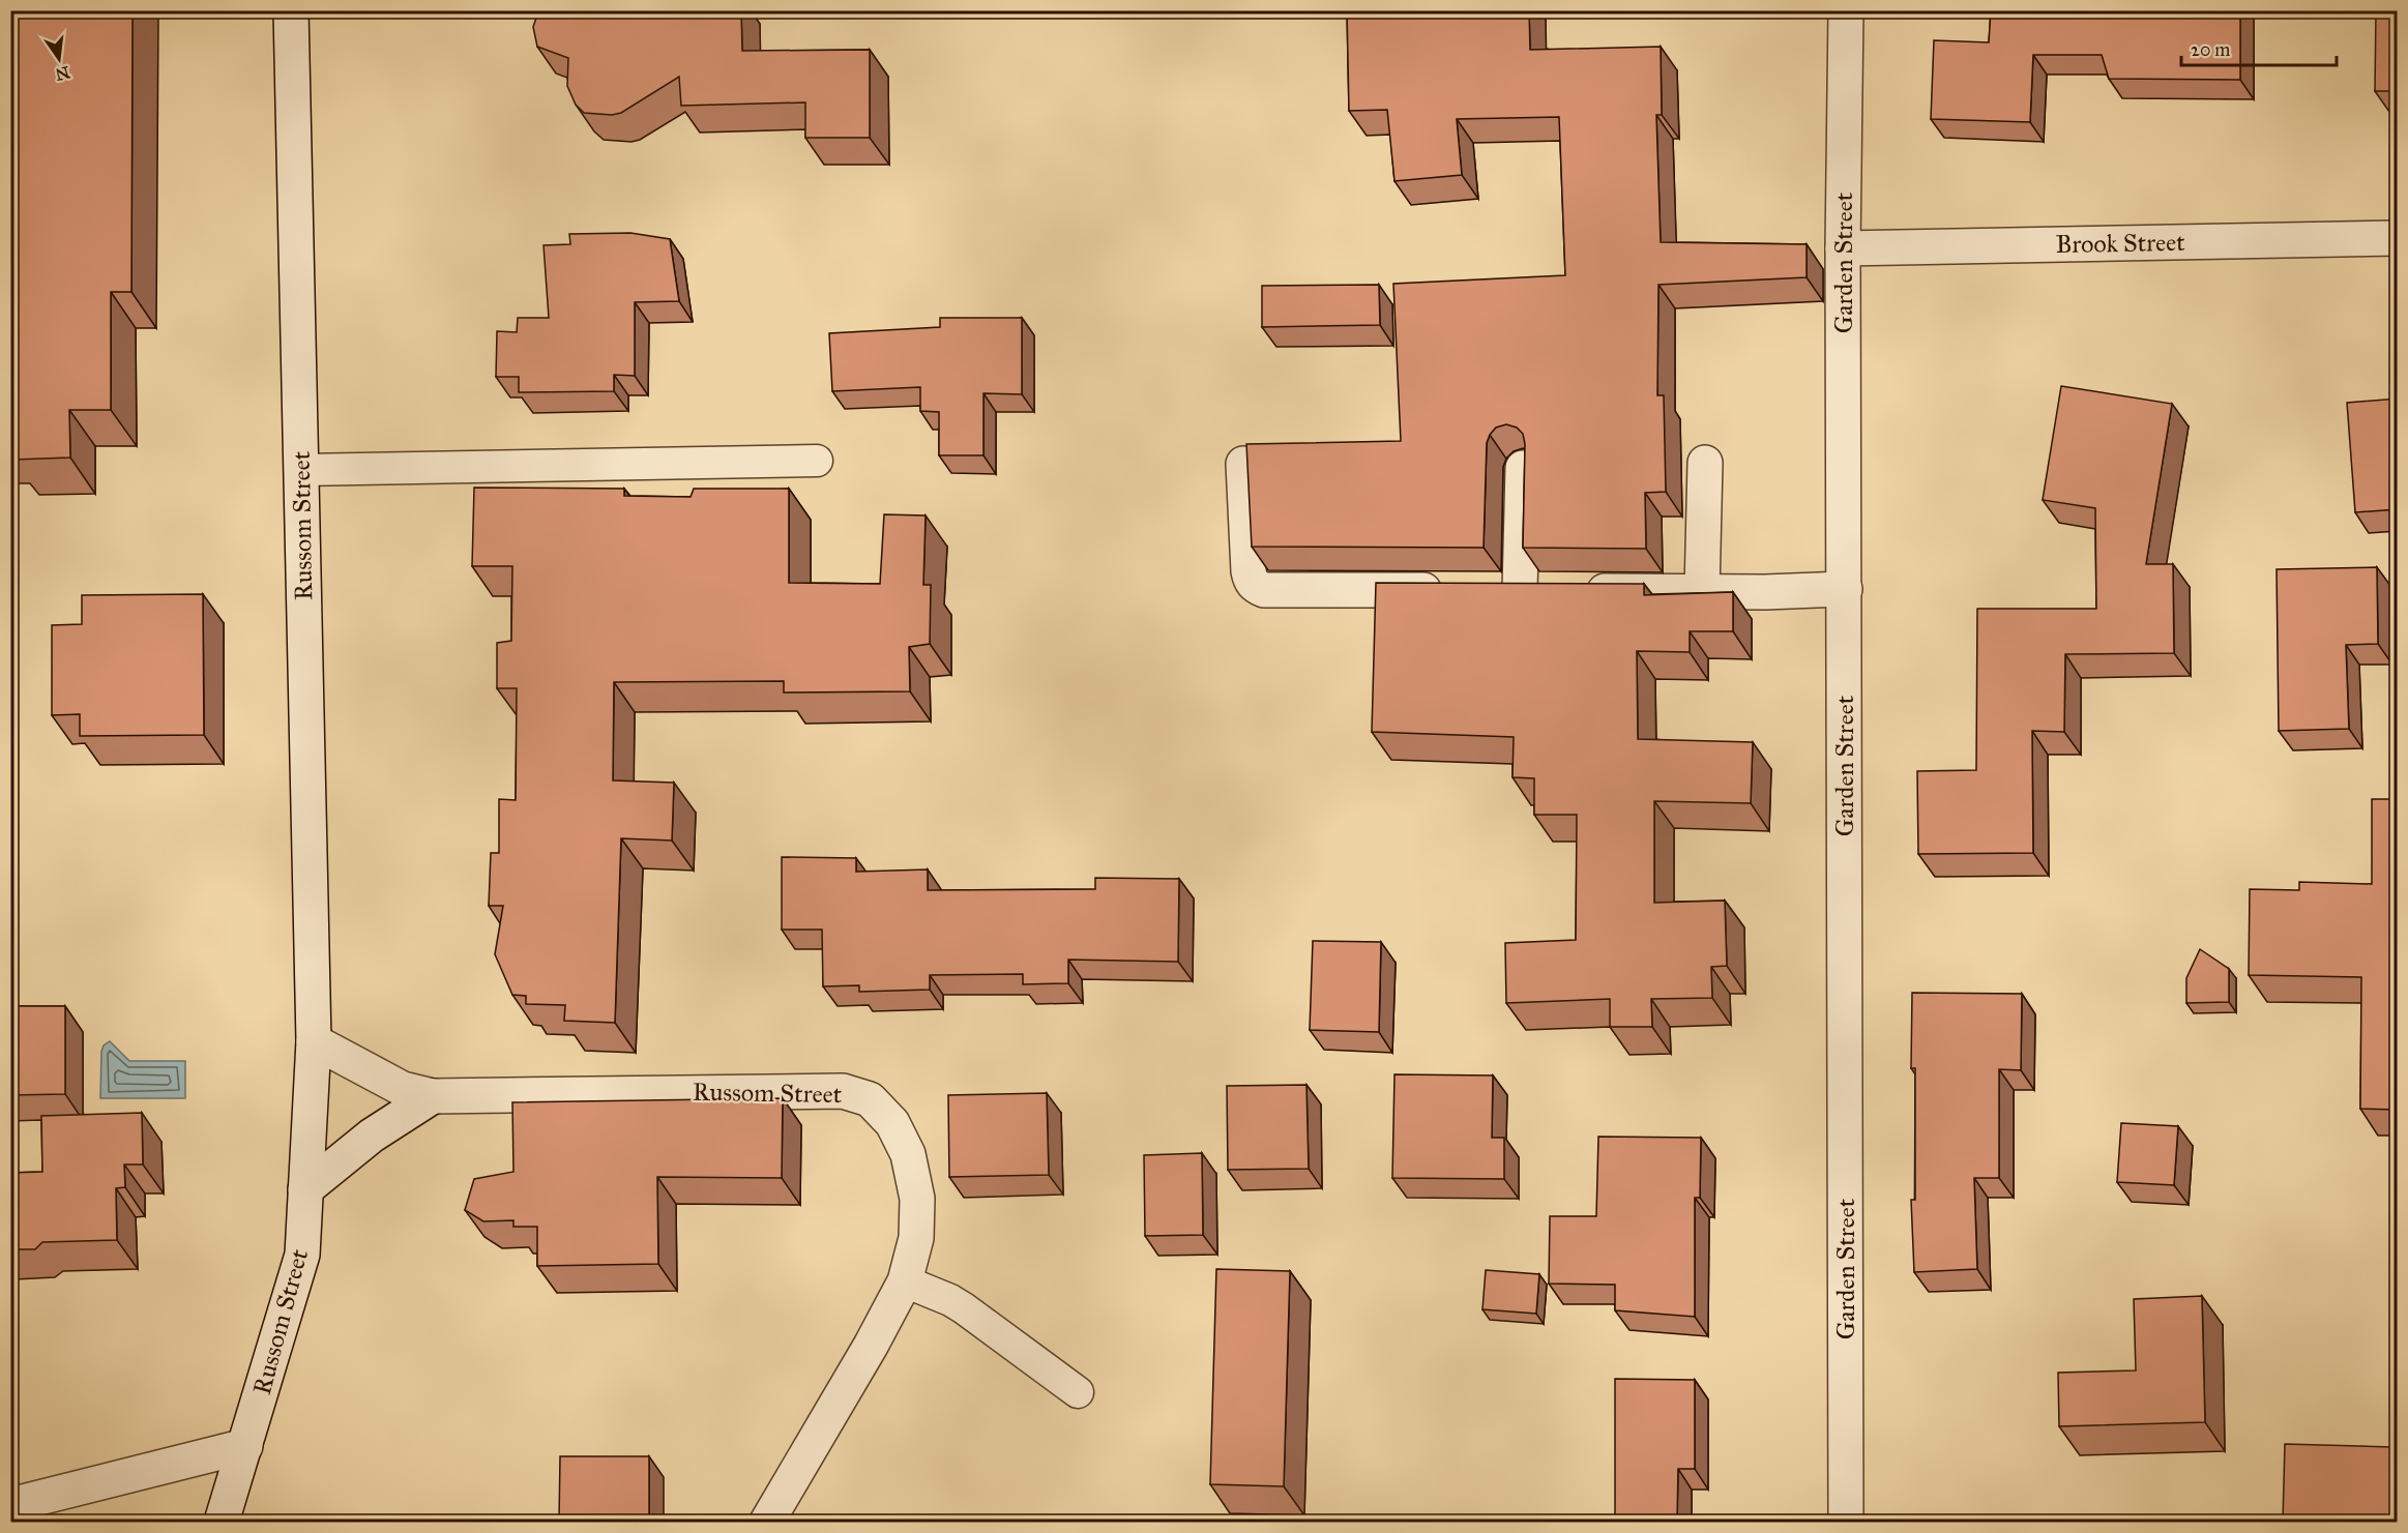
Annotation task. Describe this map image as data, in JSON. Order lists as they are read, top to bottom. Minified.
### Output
{"streets":{"street":["Brook Street","Garden Street","Russom Street"]},"crossings":[["Brook Street","Garden Street"]],"scale_bar":"20 m","north":"bottom"}
